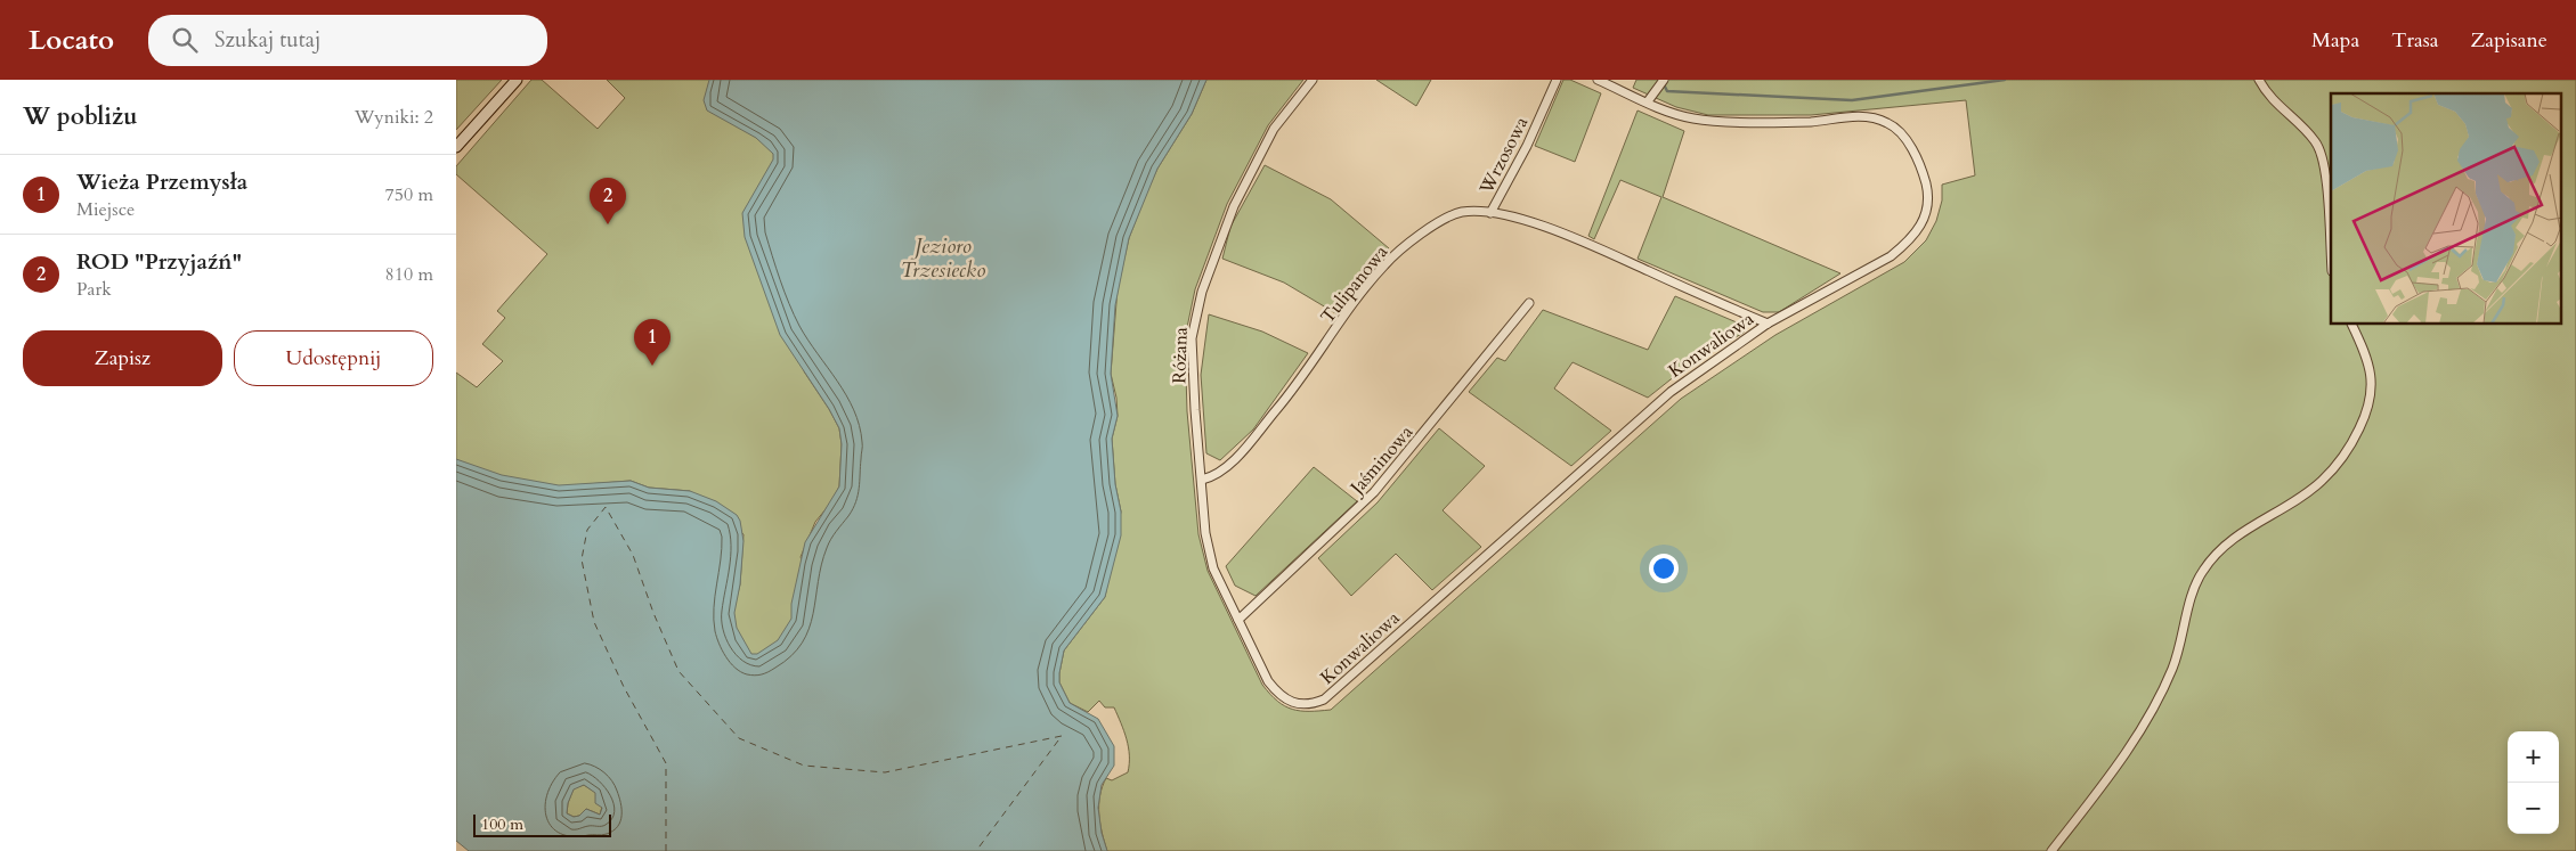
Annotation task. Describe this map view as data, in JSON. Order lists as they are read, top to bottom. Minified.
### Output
{"streets":{"street":["Wrzosowa","Tulipanowa","Konwaliowa","Różana","Jaśminowa"]},"crossings":[["Wrzosowa","Tulipanowa"],["Tulipanowa","Konwaliowa"],["Tulipanowa","Różana"],["Konwaliowa","Różana"],["Konwaliowa","Jaśminowa"],["Różana","Jaśminowa"]],"water":["Jezioro Trzesiecko"],"scale_bar":"100 m","page":{"header":"Locato","search":"Szukaj tutaj","nav":["Mapa","Trasa","Zapisane"],"heading":["W pobliżu","Wyniki: 2"],"list":[{"mark":"1","name":"Wieża Przemysła","note":"Miejsce","value":"750 m"},{"mark":"2","name":"ROD \"Przyjaźń\"","note":"Park","value":"810 m"}],"pins":["2","1"],"buttons":["Zapisz","Udostępnij"],"map_buttons":["+","−"],"scale":"100 m"}}
